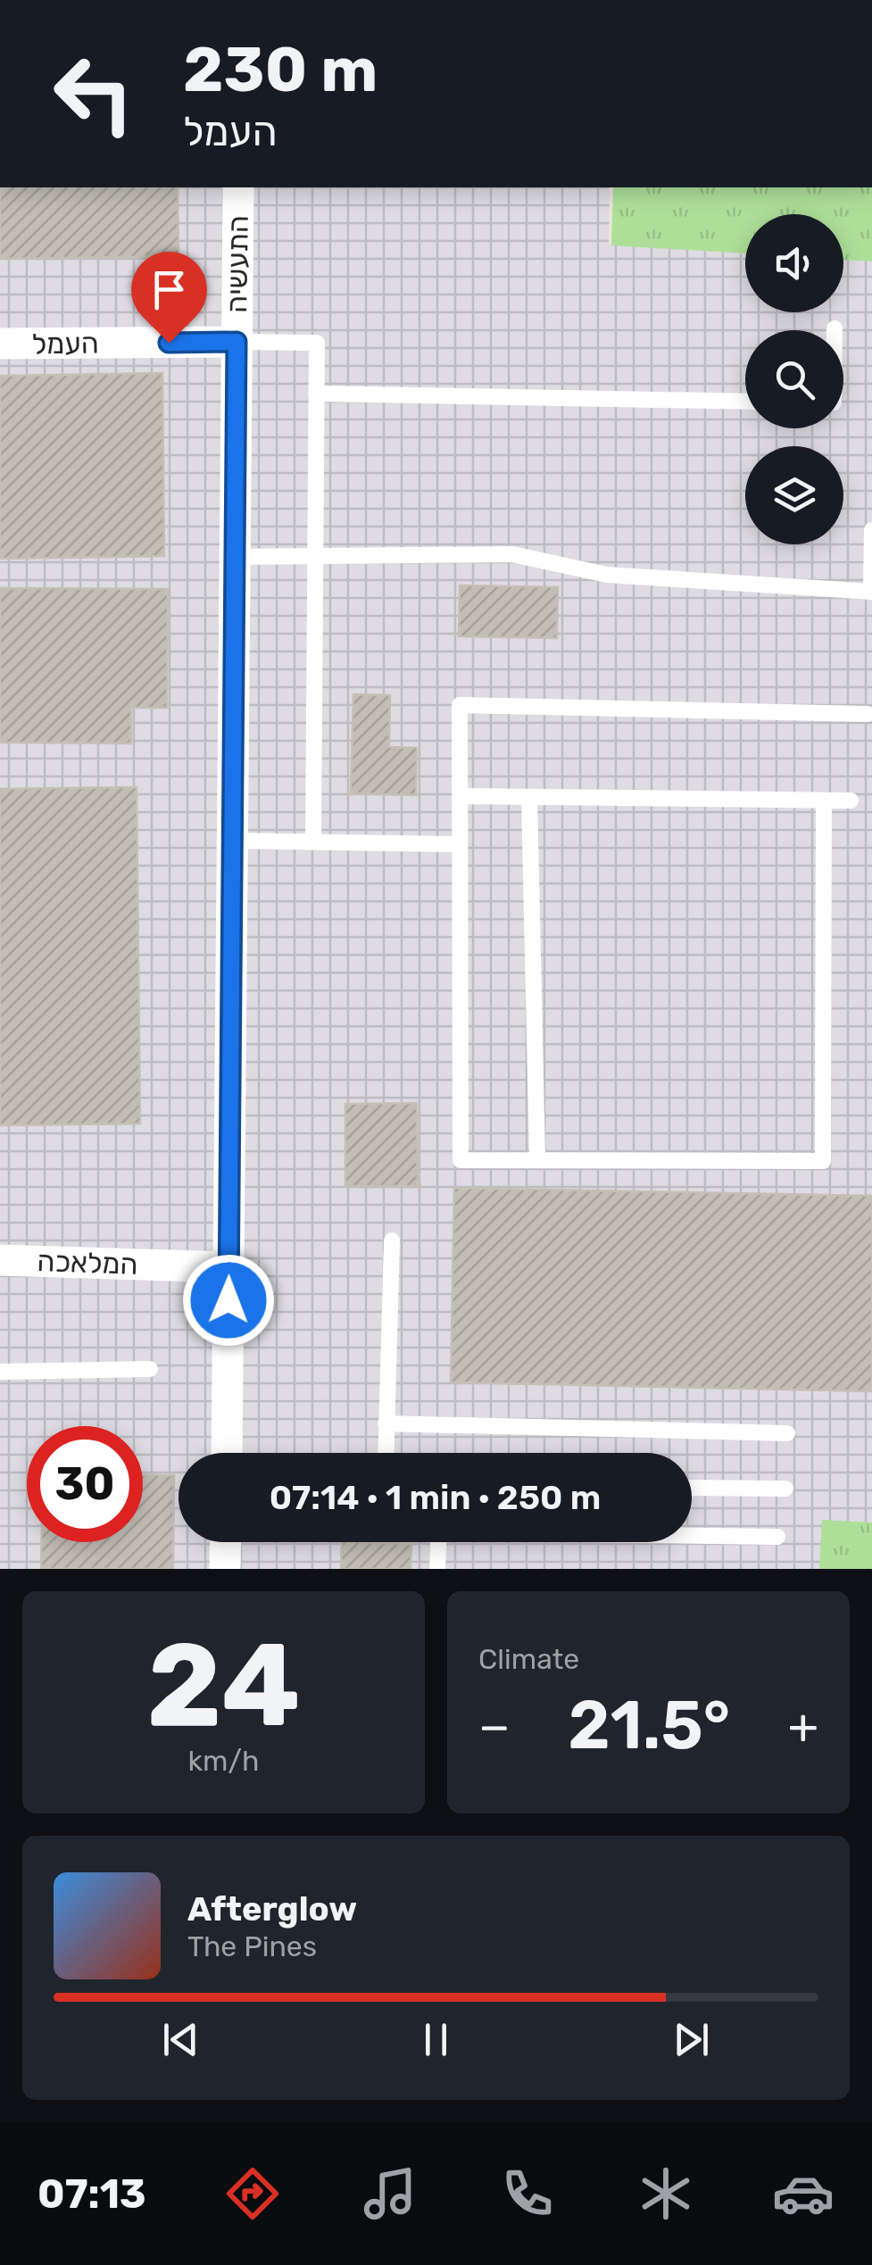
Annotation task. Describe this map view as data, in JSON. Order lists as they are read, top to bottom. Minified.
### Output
{"streets":{"street":["התעשיה","העמל","המלאכה"]},"crossings":[["התעשיה","העמל"],["התעשיה","המלאכה"]],"page":{"turn":["230 m","העמל"],"limit":"30","trip":"07:14 · 1 min · 250 m","tile":[["24","km/h"],"Climate"],"heat":["−","21.5°","+"],"song":["Afterglow","The Pines"],"tabs":"07:13"}}
